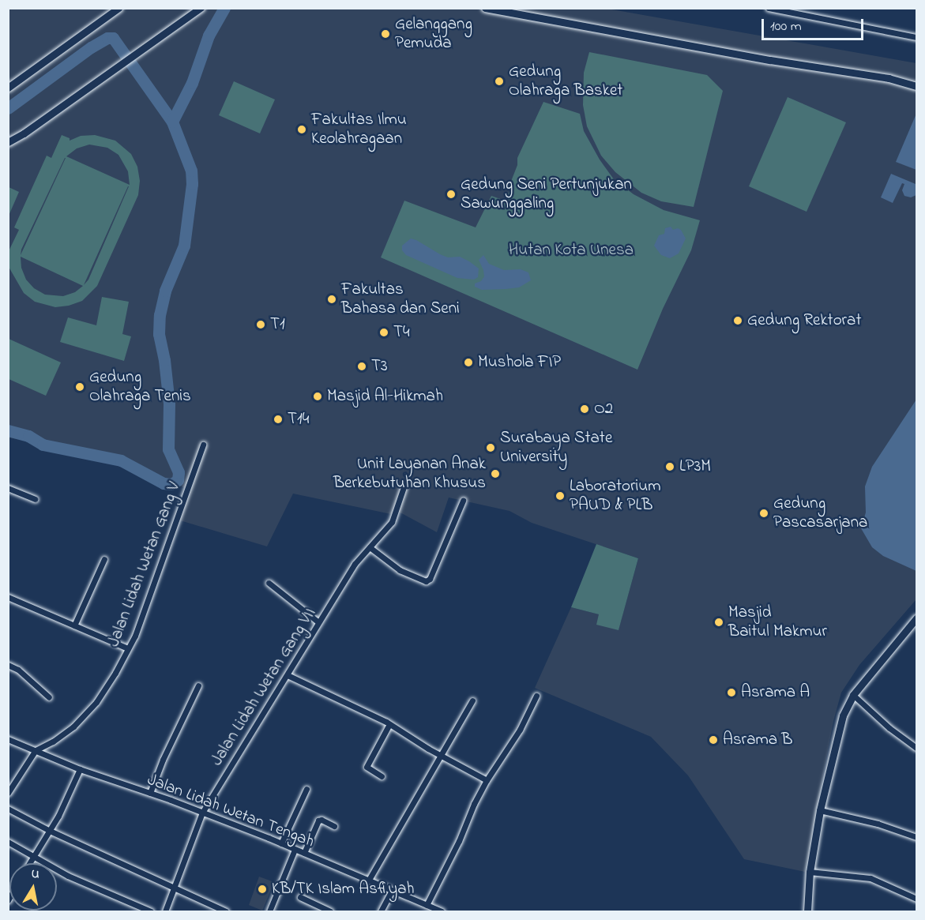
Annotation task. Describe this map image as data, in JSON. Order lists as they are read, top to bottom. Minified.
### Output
{"streets":{"street":["Jalan Lidah Wetan Gang V","Jalan Lidah Wetan Gang VII","Jalan Lidah Wetan Tengah"]},"crossings":[["Jalan Lidah Wetan Gang V","Jalan Lidah Wetan Tengah"],["Jalan Lidah Wetan Gang VII","Jalan Lidah Wetan Tengah"]],"parks":["Hutan Kota Unesa"],"places":["Gelanggang Pemuda","Gedung Olahraga Basket","Fakultas Ilmu Keolahragaan","Gedung Seni Pertunjukan Sawunggaling","Fakultas Bahasa dan Seni","Gedung Rektorat","T1","T4","Mushola FIP","T3","Gedung Olahraga Tenis","Masjid Al-Hikmah","O2","T14","Surabaya State University","LP3M","Unit Layanan Anak Berkebutuhan Khusus","Laboratorium PAUD & PLB","Gedung Pascasarjana","Masjid Baitul Makmur","Asrama A","Asrama B","KB/TK Islam Asfiyah"],"scale_bar":"100 m","north":"top"}
